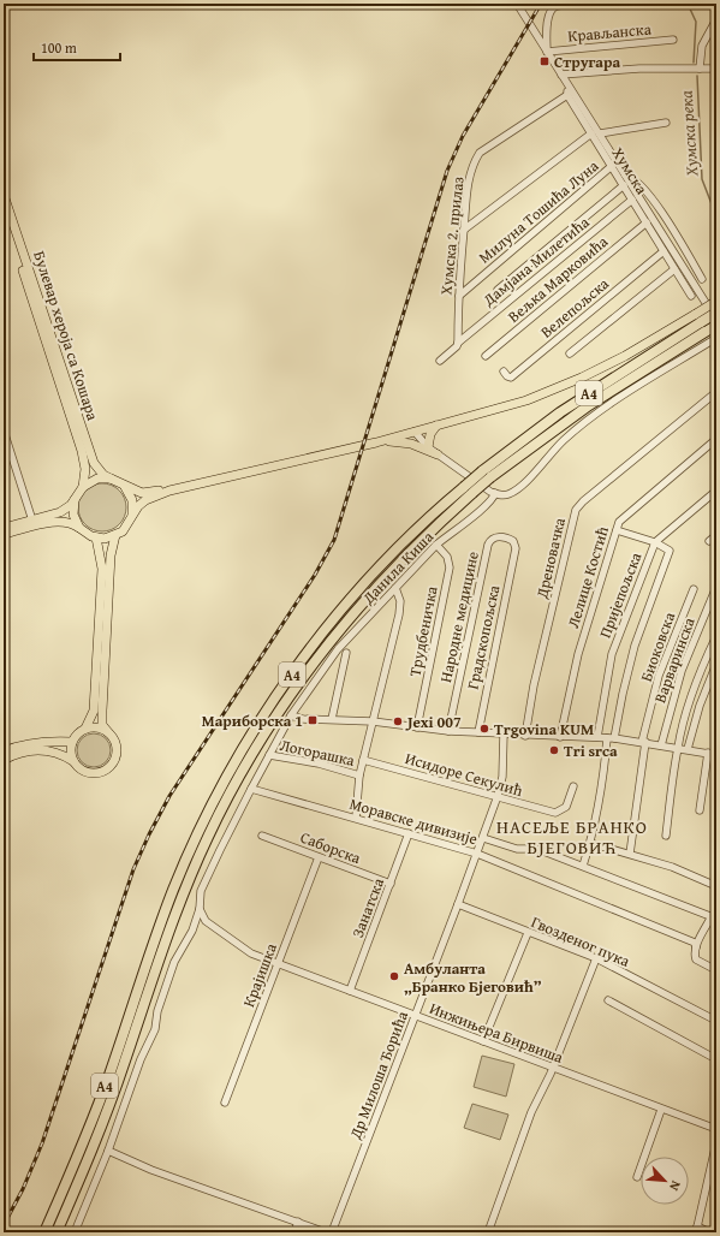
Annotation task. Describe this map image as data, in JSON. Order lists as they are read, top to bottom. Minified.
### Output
{"streets":{"highway":["A4"],"main road":["Булевар хероја са Кошара"],"street":["Крављанска","Хумска","Милуна Тошића Луна","Хумска 2. прилаз","Дамјана Милетића","Вељка Марковића","Велепољска","Дреновачка","Данила Киша","Лелице Костић","Пријепољска","Народне медицине","Трудбеничка","Градскопољска","Биоковска","Варваринска","Логорашка","Исидоре Секулић","Моравске дивизије","Саборска","Занатска","Гвозденог пука","Крајишка","Инжињера Бирвиша","Др Милоша Ђорића"]},"crossings":[["Крављанска","Хумска"],["Хумска","Милуна Тошића Луна"],["Хумска","Хумска 2. прилаз"],["Хумска","Дамјана Милетића"],["Хумска","Вељка Марковића"],["Хумска","Велепољска"],["Милуна Тошића Луна","Хумска 2. прилаз"],["Хумска 2. прилаз","Дамјана Милетића"],["Данила Киша","Трудбеничка"],["Данила Киша","Логорашка"],["Данила Киша","Моравске дивизије"],["Данила Киша","Инжињера Бирвиша"],["Народне медицине","Градскопољска"],["Исидоре Секулић","Др Милоша Ђорића"],["Моравске дивизије","Занатска"],["Моравске дивизије","Др Милоша Ђорића"],["Саборска","Занатска"],["Саборска","Крајишка"],["Занатска","Инжињера Бирвиша"],["Гвозденог пука","Др Милоша Ђорића"],["Крајишка","Инжињера Бирвиша"],["Инжињера Бирвиша","Др Милоша Ђорића"]],"districts":["НАСЕЉЕ БРАНКО БЈЕГОВИЋ"],"water":["Хумска река"],"places":{"transit":["Стругара","Мариборска 1"],"other":["Jexi 007","Trgovina KUM","Tri srca","Амбуланта „Бранко Бјеговић”"]},"scale_bar":"100 m","north":"bottom right"}
